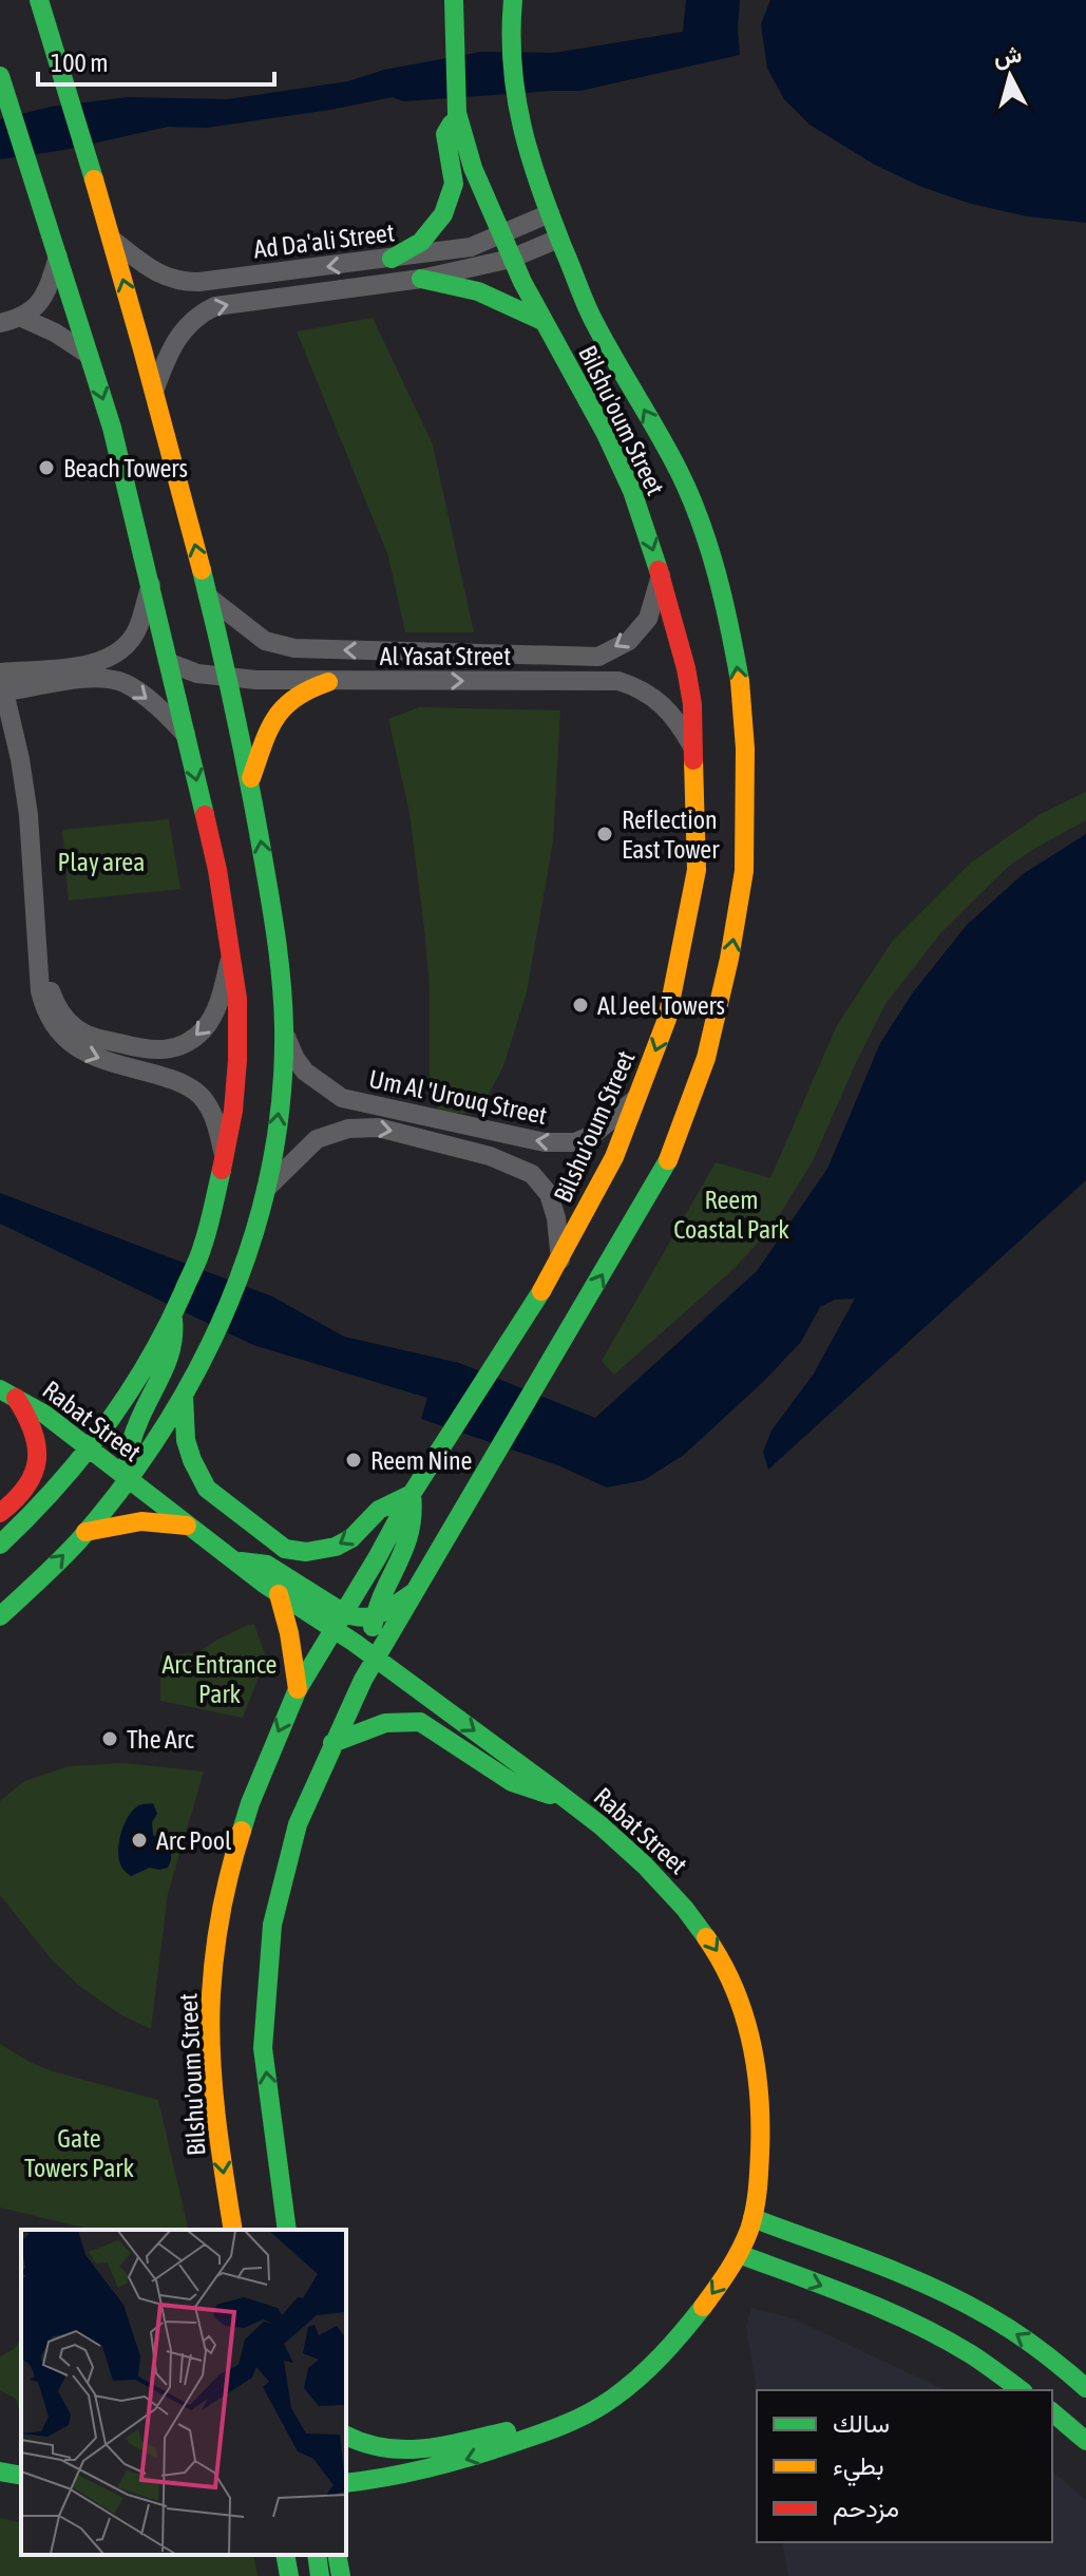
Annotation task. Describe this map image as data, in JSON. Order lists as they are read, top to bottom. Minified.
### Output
{"streets":{"main road":["Bilshu'oum Street","Rabat Street"],"street":["Ad Da'ali Street","Al Yasat Street","Um Al 'Urouq Street"]},"crossings":[["Ad Da'ali Street","Bilshu'oum Street"],["Bilshu'oum Street","Al Yasat Street"],["Bilshu'oum Street","Um Al 'Urouq Street"],["Bilshu'oum Street","Rabat Street"]],"parks":["Play area","Reem Coastal Park","Arc Entrance Park","Gate Towers Park"],"places":["Beach Towers","Reflection East Tower","Al Jeel Towers","Reem Nine","The Arc","Arc Pool"],"legend":["سالك","بطيء","مزدحم"],"scale_bar":"100 m","north":"top"}
